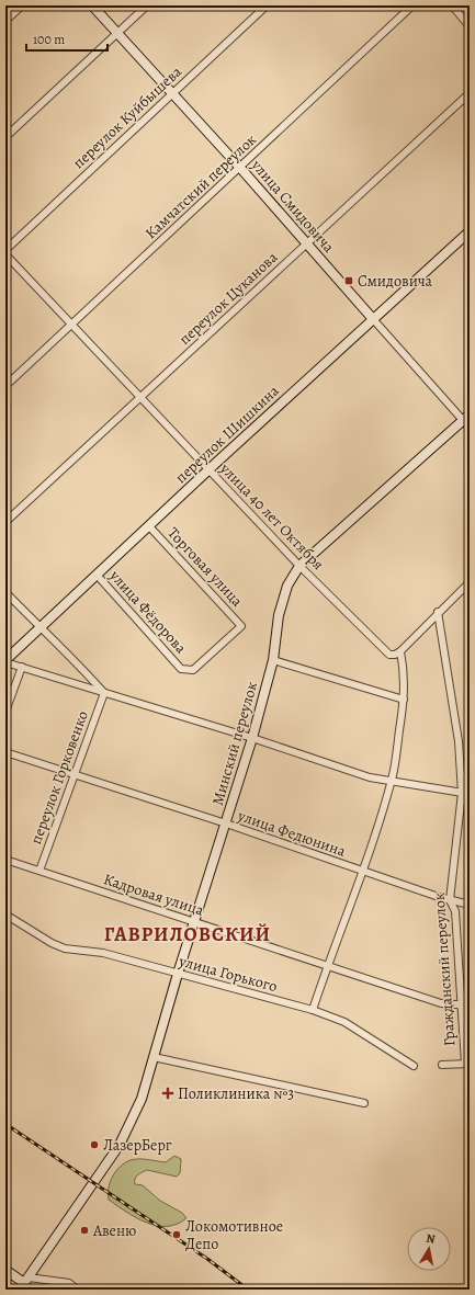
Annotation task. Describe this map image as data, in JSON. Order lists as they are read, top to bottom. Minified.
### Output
{"streets":{"street":["переулок Куйбышева","Камчатский переулок","улица Смидовича","переулок Цуканова","переулок Шишкина","улица 40 лет Октября","Торговая улица","улица Фёдорова","Минский переулок","переулок Горковенко","улица Федюнина","Кадровая улица","Гражданский переулок","улица Горького"]},"crossings":[["переулок Куйбышева","улица Смидовича"],["Камчатский переулок","улица Смидовича"],["Камчатский переулок","улица 40 лет Октября"],["улица Смидовича","переулок Цуканова"],["улица Смидовича","переулок Шишкина"],["улица Смидовича","Минский переулок"],["переулок Цуканова","улица 40 лет Октября"],["переулок Шишкина","улица 40 лет Октября"],["переулок Шишкина","Торговая улица"],["переулок Шишкина","улица Фёдорова"],["улица 40 лет Октября","Минский переулок"],["Торговая улица","улица Фёдорова"],["Минский переулок","улица Федюнина"],["Минский переулок","Кадровая улица"],["Минский переулок","улица Горького"],["переулок Горковенко","улица Федюнина"],["переулок Горковенко","Кадровая улица"],["улица Федюнина","Гражданский переулок"],["Кадровая улица","Гражданский переулок"]],"districts":["ГАВРИЛОВСКИЙ"],"places":{"transit":["Смидовича"],"health":["Поликлиника №3"],"other":["ЛазерБерг","Авеню","Локомотивное Депо"]},"scale_bar":"100 m","north":"top"}
